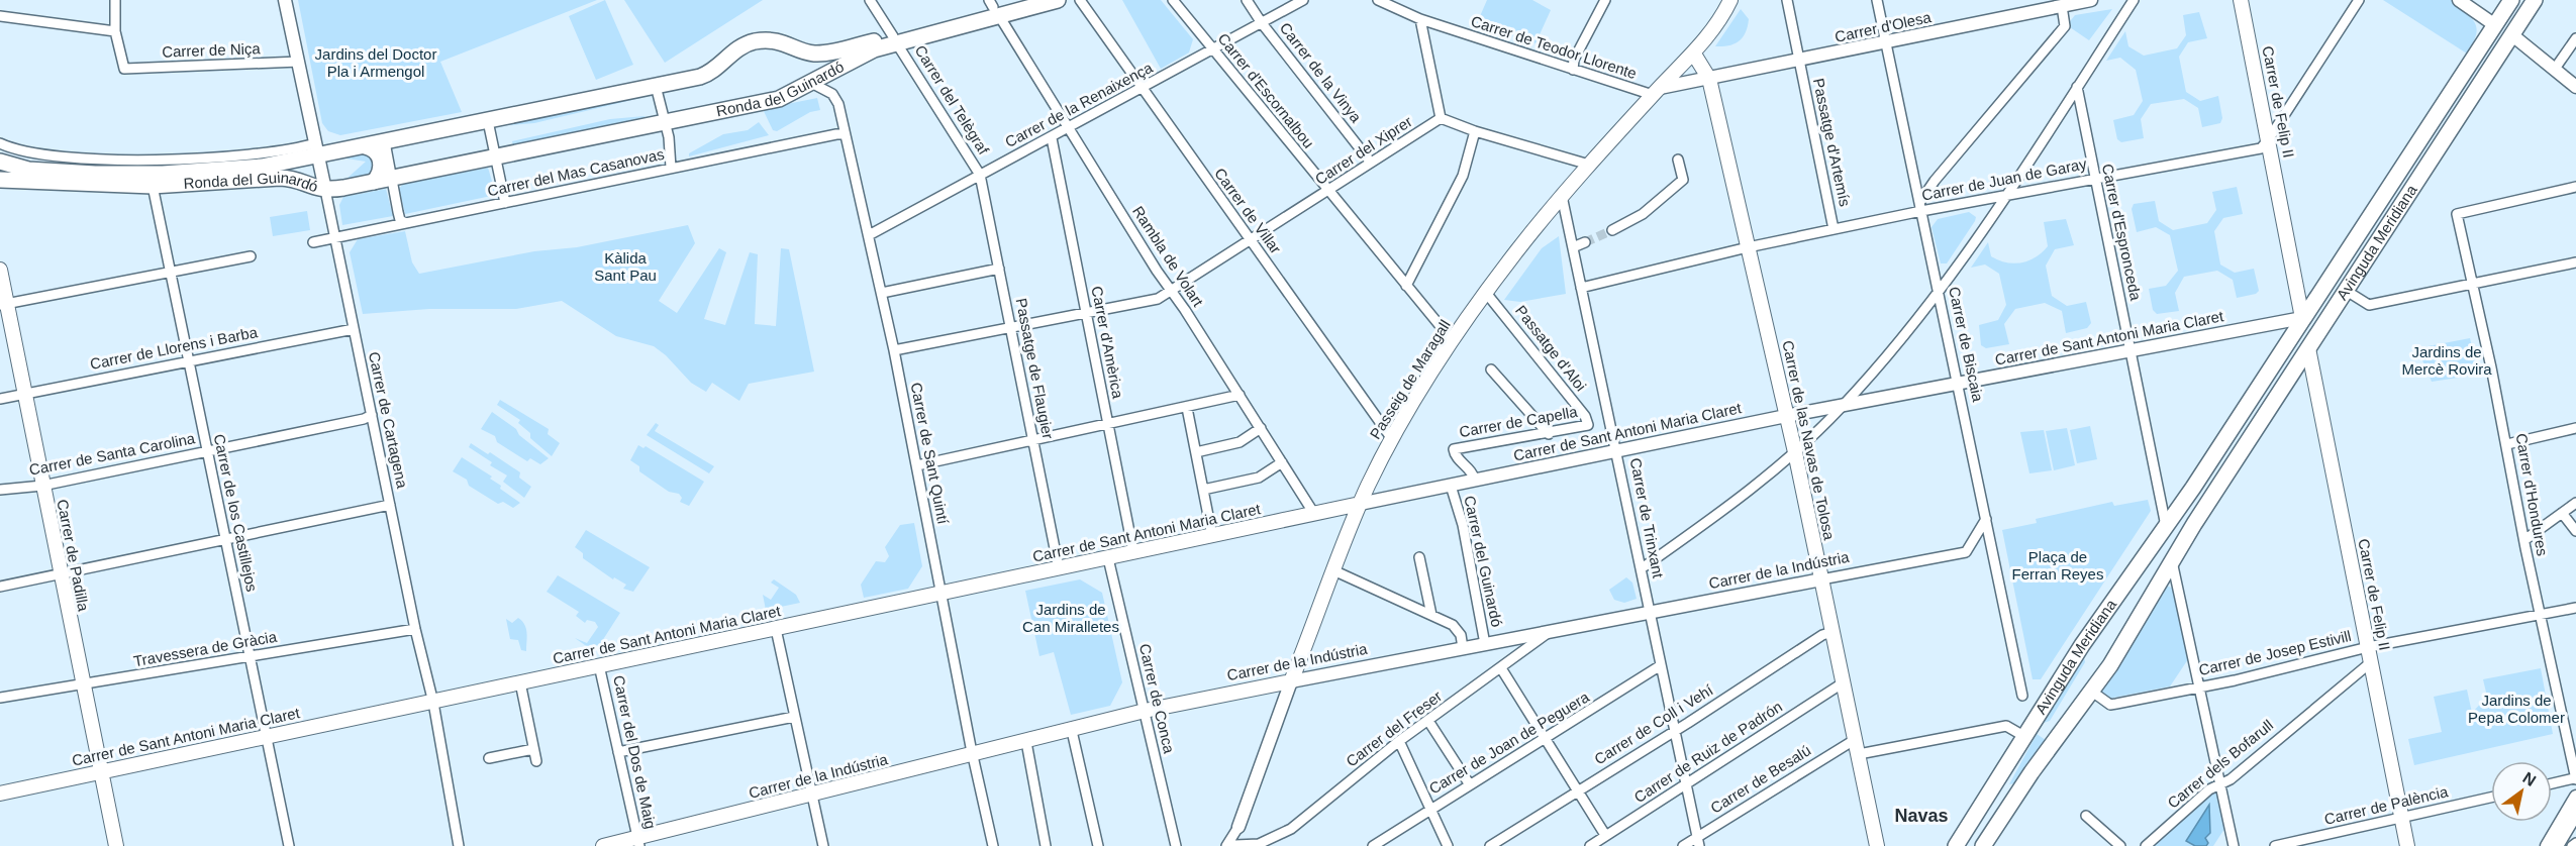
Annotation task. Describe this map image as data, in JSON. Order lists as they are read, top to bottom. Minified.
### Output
{"streets":{"main road":["Ronda del Guinardó","Carrer de Felip II","Avinguda Meridiana","Carrer de Sant Antoni Maria Claret","Passeig de Maragall","Carrer de las Navas de Tolosa","Carrer de Padilla","Carrer de la Indústria"],"street":["Carrer d'Olesa","Carrer de Teodor Llorente","Carrer de Niça","Carrer de la Vinya","Carrer d'Escornalbou","Carrer del Telègraf","Carrer de la Renaixença","Passatge d'Artemís","Carrer del Xiprer","Carrer del Mas Casanovas","Carrer de Juan de Garay","Carrer de Villar","Carrer d'Espronceda","Rambla de Volart","Carrer d'Amèrica","Carrer de Biscaia","Carrer de Llorens i Barba","Passatge d'Aloi","Passatge de Flaugier","Carrer de Cartagena","Carrer de Capella","Carrer de Sant Quintí","Carrer de Santa Carolina","Carrer d'Hondures","Carrer de los Castillejos","Carrer de Trinxant","Carrer del Guinardó","Travessera de Gràcia","Carrer de Josep Estivill","Carrer de Conca","Carrer de Coll i Vehí","Carrer del Freser","Carrer de Joan de Peguera","Carrer del Dos de Maig","Carrer de Ruiz de Padrón","Carrer dels Bofarull","Carrer de Besalú","Carrer de Palència"]},"crossings":[["Carrer d'Olesa","Carrer de Teodor Llorente"],["Carrer d'Olesa","Passatge d'Artemís"],["Carrer d'Olesa","Carrer de Biscaia"],["Carrer d'Olesa","Passeig de Maragall"],["Carrer d'Olesa","Carrer de las Navas de Tolosa"],["Carrer de Teodor Llorente","Passeig de Maragall"],["Carrer de Niça","Carrer de Cartagena"],["Carrer de la Vinya","Carrer de la Renaixença"],["Carrer de la Vinya","Carrer del Xiprer"],["Ronda del Guinardó","Carrer del Telègraf"],["Ronda del Guinardó","Rambla de Volart"],["Ronda del Guinardó","Carrer de Cartagena"],["Ronda del Guinardó","Carrer de Sant Quintí"],["Ronda del Guinardó","Carrer de los Castillejos"],["Carrer d'Escornalbou","Carrer de la Renaixença"],["Carrer d'Escornalbou","Carrer del Xiprer"],["Carrer d'Escornalbou","Passeig de Maragall"],["Carrer del Telègraf","Carrer de la Renaixença"],["Carrer del Telègraf","Passatge de Flaugier"],["Carrer de Felip II","Carrer de Juan de Garay"],["Carrer de Felip II","Avinguda Meridiana"],["Carrer de Felip II","Carrer de Sant Antoni Maria Claret"],["Carrer de Felip II","Carrer de Josep Estivill"],["Carrer de Felip II","Carrer dels Bofarull"],["Carrer de Felip II","Carrer de Palència"],["Carrer de la Renaixença","Carrer de Villar"],["Carrer de la Renaixença","Rambla de Volart"],["Carrer de la Renaixença","Carrer d'Amèrica"],["Carrer de la Renaixença","Passatge de Flaugier"],["Carrer de la Renaixença","Carrer de Sant Quintí"],["Passatge d'Artemís","Carrer de Juan de Garay"],["Carrer del Xiprer","Carrer de Villar"],["Carrer del Xiprer","Rambla de Volart"],["Carrer del Xiprer","Carrer d'Amèrica"],["Carrer del Xiprer","Passatge de Flaugier"],["Carrer del Xiprer","Carrer de Sant Quintí"],["Carrer del Mas Casanovas","Carrer de Cartagena"],["Carrer del Mas Casanovas","Carrer de Sant Quintí"],["Carrer de Juan de Garay","Carrer d'Espronceda"],["Carrer de Juan de Garay","Carrer de Biscaia"],["Carrer de Juan de Garay","Carrer de las Navas de Tolosa"],["Carrer de Juan de Garay","Carrer de Trinxant"],["Carrer de Villar","Passeig de Maragall"],["Carrer d'Espronceda","Avinguda Meridiana"],["Carrer d'Espronceda","Carrer de Sant Antoni Maria Claret"],["Avinguda Meridiana","Carrer de Sant Antoni Maria Claret"],["Avinguda Meridiana","Carrer de Josep Estivill"],["Rambla de Volart","Carrer de Sant Antoni Maria Claret"],["Carrer de Sant Antoni Maria Claret","Carrer d'Amèrica"],["Carrer de Sant Antoni Maria Claret","Carrer de Biscaia"],["Carrer de Sant Antoni Maria Claret","Passatge de Flaugier"],["Carrer de Sant Antoni Maria Claret","Passeig de Maragall"],["Carrer de Sant Antoni Maria Claret","Carrer de Cartagena"],["Carrer de Sant Antoni Maria Claret","Carrer de Capella"],["Carrer de Sant Antoni Maria Claret","Carrer de las Navas de Tolosa"],["Carrer de Sant Antoni Maria Claret","Carrer de Sant Quintí"],["Carrer de Sant Antoni Maria Claret","Carrer de los Castillejos"],["Carrer de Sant Antoni Maria Claret","Carrer de Trinxant"],["Carrer de Sant Antoni Maria Claret","Carrer de Padilla"],["Carrer de Sant Antoni Maria Claret","Carrer del Guinardó"],["Carrer de Sant Antoni Maria Claret","Carrer de Conca"],["Carrer de Sant Antoni Maria Claret","Carrer del Dos de Maig"],["Carrer de Biscaia","Carrer de la Indústria"],["Carrer de Llorens i Barba","Carrer de Cartagena"],["Carrer de Llorens i Barba","Carrer de los Castillejos"],["Carrer de Llorens i Barba","Carrer de Padilla"],["Passatge d'Aloi","Passeig de Maragall"],["Passatge d'Aloi","Carrer de Capella"],["Passeig de Maragall","Carrer de las Navas de Tolosa"],["Passeig de Maragall","Carrer de Trinxant"],["Passeig de Maragall","Carrer de la Indústria"],["Carrer de Cartagena","Carrer de Santa Carolina"],["Carrer de Cartagena","Travessera de Gràcia"],["Carrer de las Navas de Tolosa","Carrer de la Indústria"],["Carrer de las Navas de Tolosa","Carrer de Coll i Vehí"],["Carrer de las Navas de Tolosa","Carrer de Ruiz de Padrón"],["Carrer de las Navas de Tolosa","Carrer de Besalú"],["Carrer de Sant Quintí","Carrer de la Indústria"],["Carrer de Santa Carolina","Carrer de los Castillejos"],["Carrer de Santa Carolina","Carrer de Padilla"],["Carrer d'Hondures","Carrer de Josep Estivill"],["Carrer de los Castillejos","Travessera de Gràcia"],["Carrer de Trinxant","Carrer de la Indústria"],["Carrer de Trinxant","Carrer de Coll i Vehí"],["Carrer de Trinxant","Carrer de Joan de Peguera"],["Carrer de Trinxant","Carrer de Ruiz de Padrón"],["Carrer de Trinxant","Carrer de Besalú"],["Carrer de Padilla","Travessera de Gràcia"],["Carrer del Guinardó","Carrer de la Indústria"],["Carrer de la Indústria","Carrer de Conca"],["Carrer de la Indústria","Carrer del Freser"],["Carrer de la Indústria","Carrer del Dos de Maig"]],"districts":["Navas"],"parks":["Jardins del Doctor Pla i Armengol","Kàlida Sant Pau","Jardins de Mercè Rovira","Plaça de Ferran Reyes","Jardins de Can Miralletes","Jardins de Pepa Colomer"],"north":"top right"}
